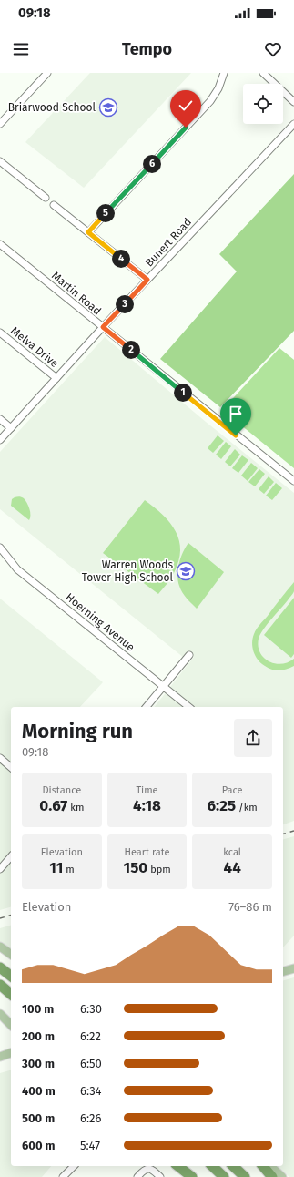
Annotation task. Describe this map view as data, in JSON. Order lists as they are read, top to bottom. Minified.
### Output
{"streets":{"street":["Bunert Road","Martin Road","Melva Drive","Hoerning Avenue"]},"crossings":[["Bunert Road","Martin Road"],["Bunert Road","Melva Drive"]],"places":{"school or university":["Briarwood School","Warren Woods Tower High School"]},"page":{"status":"09:18","header":"Tempo","pins":["6","5","4","3","2","1"],"heading":["Morning run","09:18"],"stats":[["Distance","0.67 km"],["Time","4:18"],["Pace","6:25 /km"],["Elevation","11 m"],["Heart rate","150 bpm"],["kcal","44"]],"chart":["Elevation","76–86 m"],"list":[{"name":"100 m","note":"6:30"},{"name":"200 m","note":"6:22"},{"name":"300 m","note":"6:50"},{"name":"400 m","note":"6:34"},{"name":"500 m","note":"6:26"},{"name":"600 m","note":"5:47"}]}}
